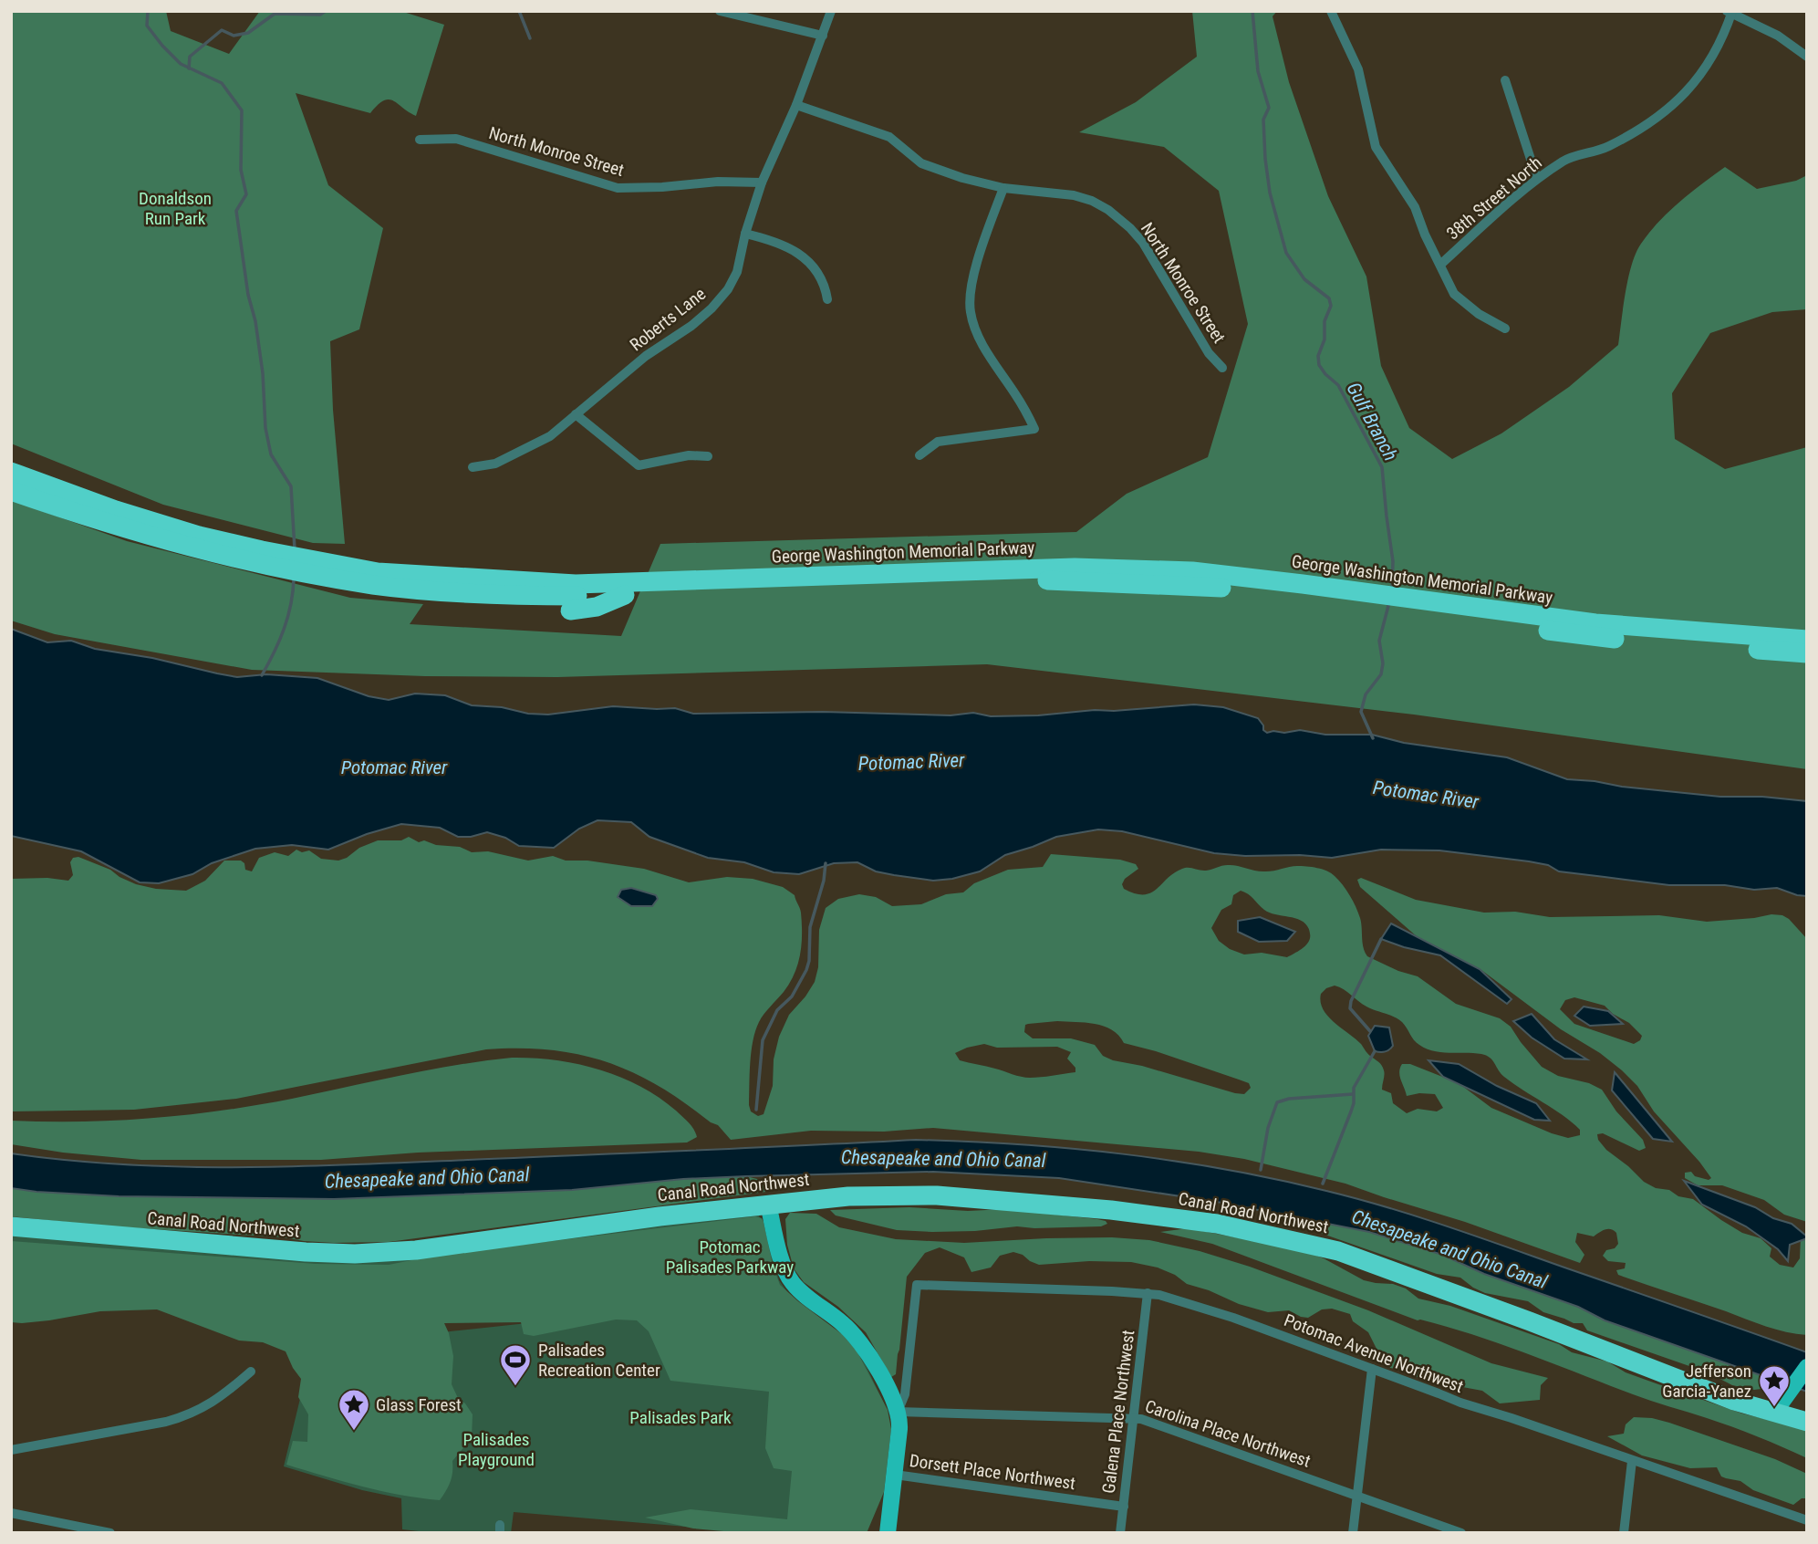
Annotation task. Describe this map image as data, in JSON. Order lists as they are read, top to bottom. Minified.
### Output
{"streets":{"highway":["George Washington Memorial Parkway","Canal Road Northwest"],"street":["North Monroe Street","38th Street North","Roberts Lane","Potomac Avenue Northwest","Galena Place Northwest","Carolina Place Northwest","Dorsett Place Northwest"]},"crossings":[["North Monroe Street","Roberts Lane"],["Potomac Avenue Northwest","Galena Place Northwest"],["Potomac Avenue Northwest","Carolina Place Northwest"],["Galena Place Northwest","Carolina Place Northwest"],["Galena Place Northwest","Dorsett Place Northwest"]],"water":["Gulf Branch","Potomac River","Chesapeake and Ohio Canal"],"parks":["Donaldson Run Park","Potomac Palisades Parkway","Palisades Park","Palisades Playground"],"places":{"sports":["Palisades Recreation Center"],"place":["Jefferson Garcia-Yanez","Glass Forest"]}}
